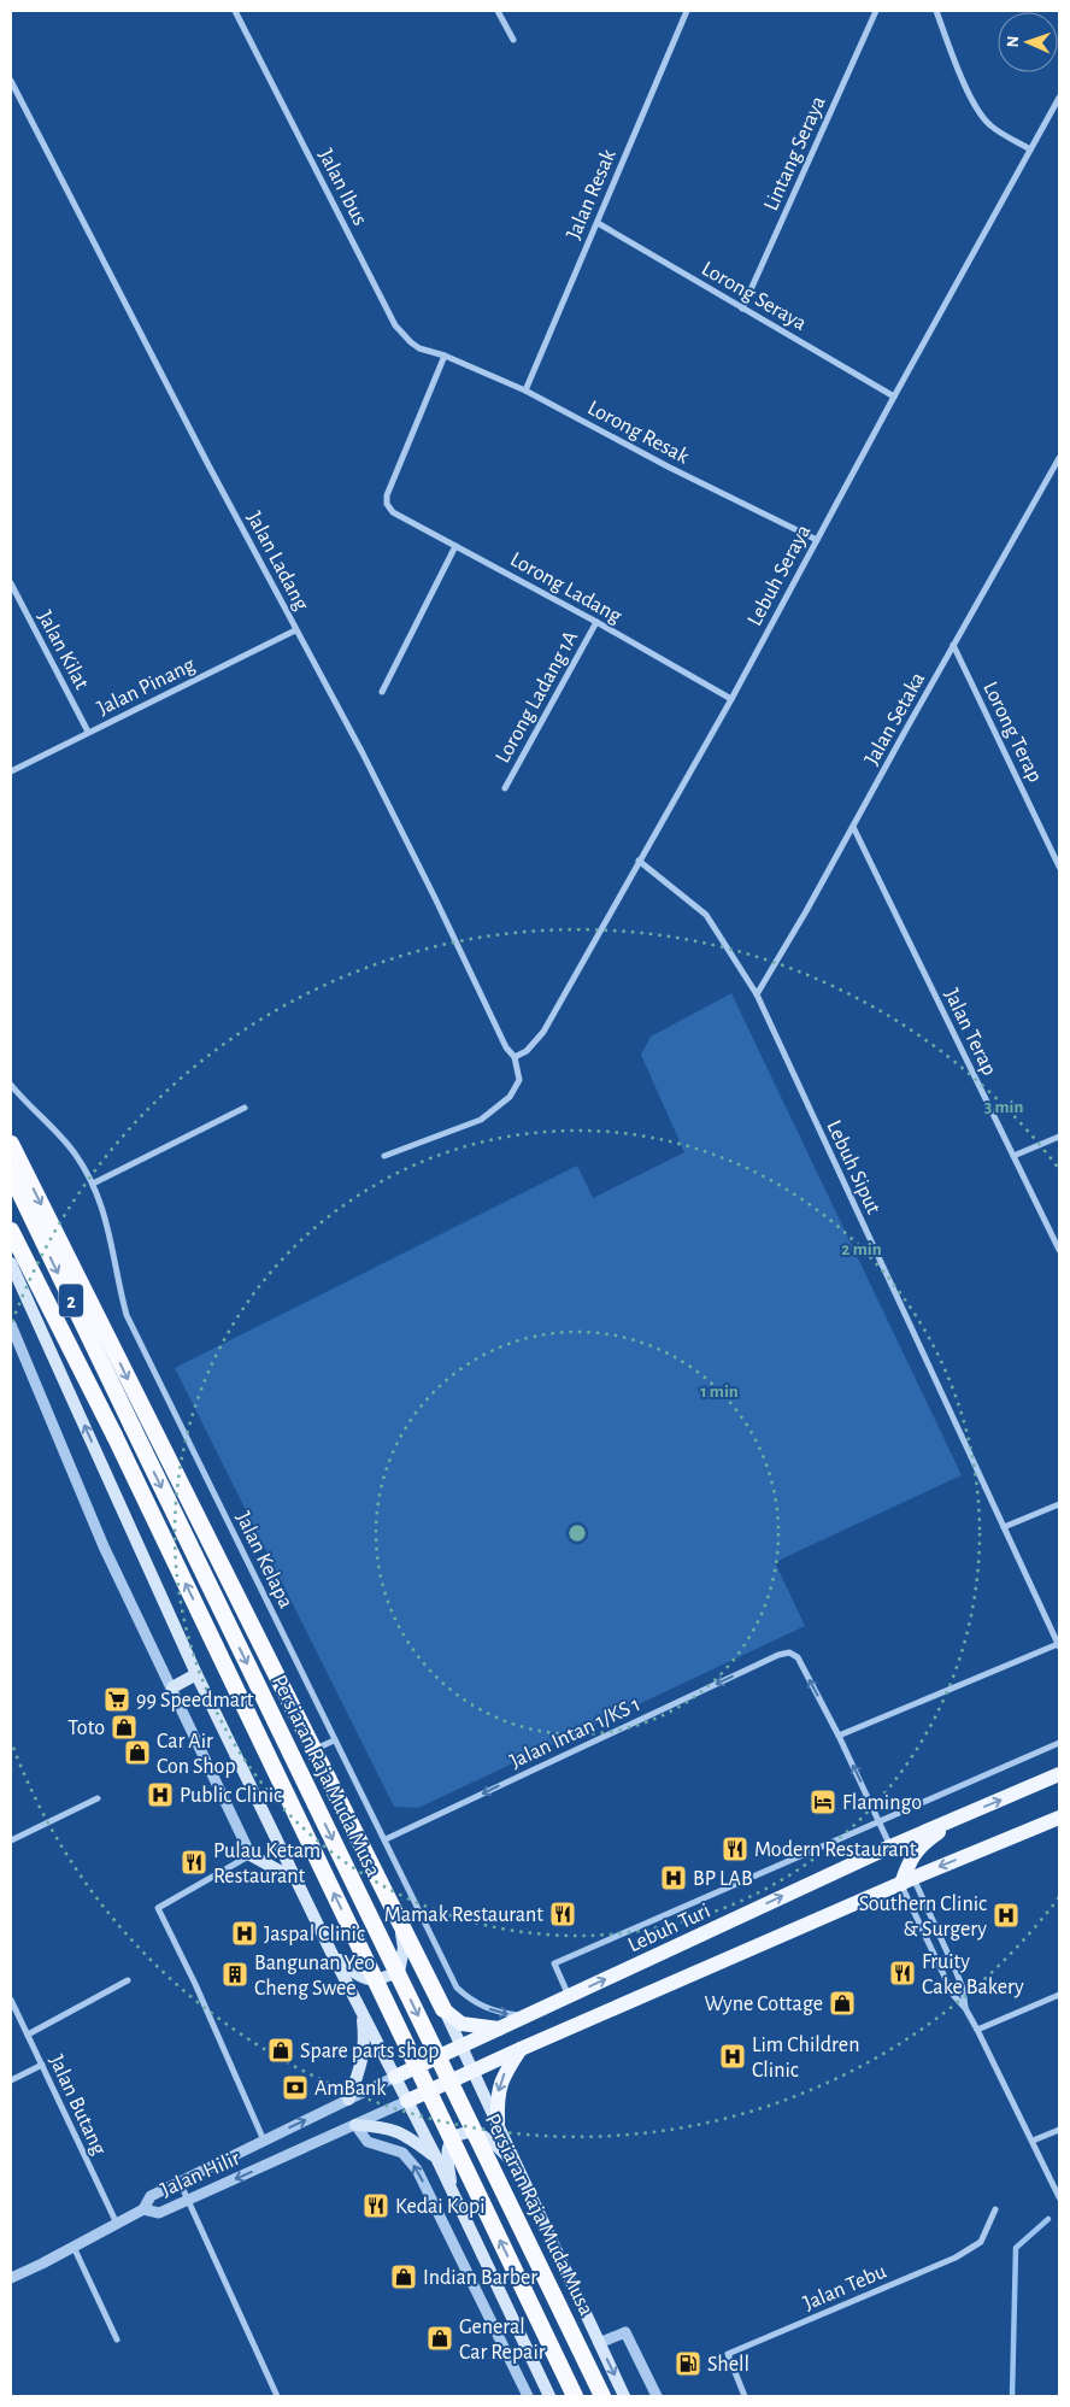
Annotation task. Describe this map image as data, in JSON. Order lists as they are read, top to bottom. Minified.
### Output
{"streets":{"highway":["2","Persiaran Raja Muda Musa"],"main road":["Lebuh Turi"],"street":["Lintang Seraya","Jalan Ibus","Jalan Resak","Lorong Seraya","Lorong Resak","Jalan Ladang","Lebuh Seraya","Lorong Ladang","Jalan Kilat","Jalan Pinang","Lorong Ladang 1A","Jalan Setaka","Lorong Terap","Jalan Terap","Lebuh Siput","Jalan Kelapa","Jalan Intan 1/KS 1","Jalan Butang","Jalan Hilir","Jalan Tebu"]},"crossings":[["Lintang Seraya","Lorong Seraya"],["Jalan Ibus","Lorong Resak"],["Jalan Ibus","Lorong Ladang"],["Jalan Resak","Lorong Seraya"],["Jalan Resak","Lorong Resak"],["Lorong Seraya","Lebuh Seraya"],["Lorong Resak","Lebuh Seraya"],["Lorong Resak","Lorong Ladang"],["Jalan Ladang","Lebuh Seraya"],["Jalan Ladang","Jalan Pinang"],["Lebuh Seraya","Lorong Ladang"],["Lebuh Seraya","Lebuh Siput"],["Lorong Ladang","Lorong Ladang 1A"],["Jalan Kilat","Jalan Pinang"],["Jalan Setaka","Lorong Terap"],["Jalan Setaka","Jalan Terap"],["Jalan Setaka","Lebuh Siput"],["Jalan Kelapa","Jalan Intan 1/KS 1"],["Jalan Kelapa","Lebuh Turi"],["Lebuh Turi","Jalan Hilir"],["Jalan Butang","Jalan Hilir"]],"one_way":["Jalan Intan 1/KS 1"],"places":{"supermarket":["99 Speedmart"],"shop":["Toto","Car Air Con Shop","Wyne Cottage","Spare parts shop","Indian Barber","General Car Repair"],"hospital":["Public Clinic","BP LAB","Southern Clinic & Surgery","Jaspal Clinic","Lim Children Clinic"],"hotel":["Flamingo"],"restaurant":["Modern Restaurant","Pulau Ketam Restaurant","Mamak Restaurant","Fruity Cake Bakery","Kedai Kopi"],"building":["Bangunan Yeo Cheng Swee"],"bank":["AmBank"],"fuel station":["Shell"]},"north":"left","rings":["3 min","2 min","1 min"]}
